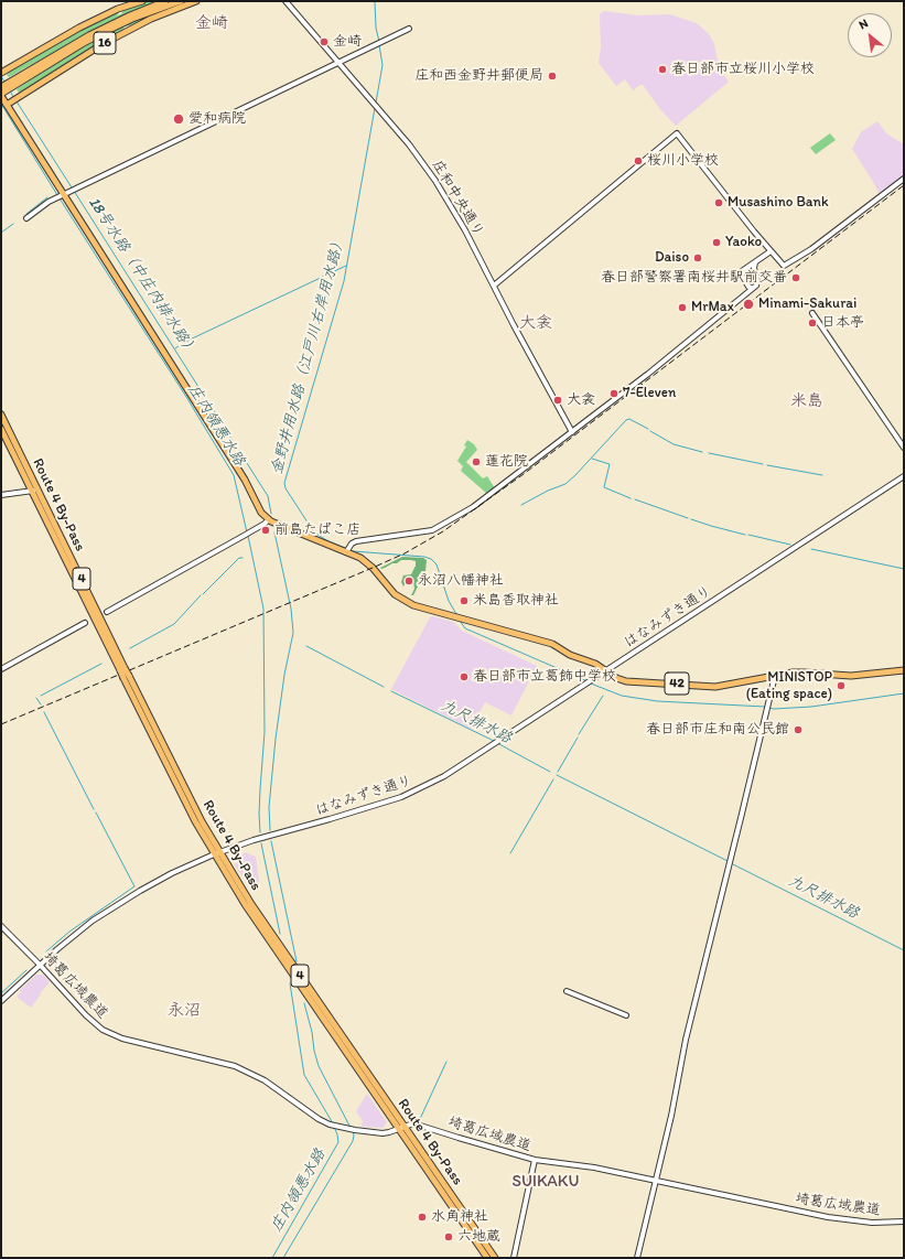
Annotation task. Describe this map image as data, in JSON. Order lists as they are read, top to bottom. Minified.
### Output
{"streets":{"main road":["16","Route 4 By-Pass","4","42"],"street":["庄和中央通り","はなみずき通り","埼葛広域農道"]},"crossings":[["Route 4 By-Pass","はなみずき通り"],["Route 4 By-Pass","埼葛広域農道"],["はなみずき通り","42"],["はなみずき通り","埼葛広域農道"]],"districts":["金崎","大衾","米島","永沼","SUIKAKU"],"water":["18号水路（中庄内排水路）","金野井用水路（江戸川右岸用水路）","庄内領悪水路","九尺排水路"],"places":["金崎","春日部市立桜川小学校","庄和西金野井郵便局","愛和病院","桜川小学校","Musashino Bank","Yaoko","Daiso","春日部警察署南桜井駅前交番","Minami-Sakurai","MrMax","日本亭","7-Eleven","大衾","蓮花院","前島たばこ店","永沼八幡神社","米島香取神社","春日部市立葛飾中学校","MINISTOP (Eating space)","春日部市庄和南公民館","水角神社","六地蔵"],"north":"top left"}
